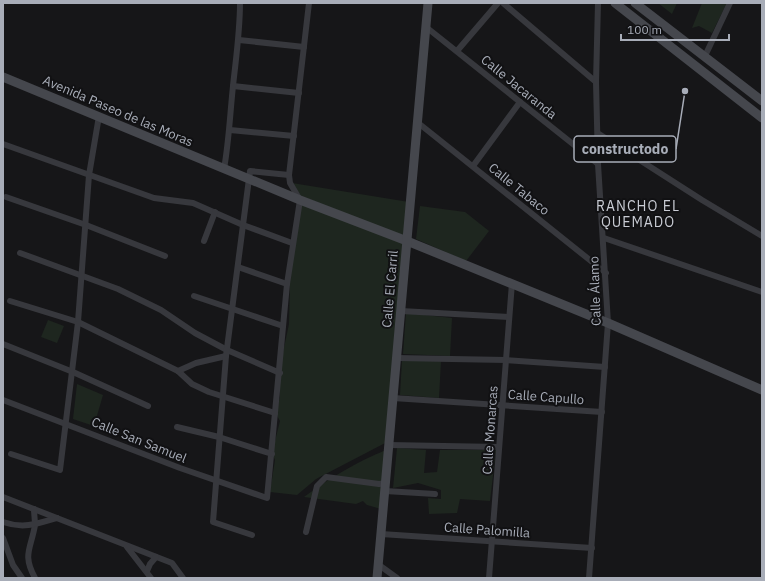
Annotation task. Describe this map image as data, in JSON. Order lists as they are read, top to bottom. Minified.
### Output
{"streets":{"main road":["Avenida Paseo de las Moras","Calle El Carril"],"street":["Calle Jacaranda","Calle Tabaco","Calle Álamo","Calle Capullo","Calle Monarcas","Calle San Samuel","Calle Palomilla"]},"crossings":[["Calle Jacaranda","Calle El Carril"],["Calle Jacaranda","Calle Álamo"],["Avenida Paseo de las Moras","Calle El Carril"],["Avenida Paseo de las Moras","Calle Álamo"],["Avenida Paseo de las Moras","Calle Monarcas"],["Calle Tabaco","Calle El Carril"],["Calle Tabaco","Calle Álamo"],["Calle El Carril","Calle Capullo"],["Calle El Carril","Calle Palomilla"],["Calle Álamo","Calle Capullo"],["Calle Álamo","Calle Palomilla"],["Calle Capullo","Calle Monarcas"],["Calle Monarcas","Calle Palomilla"]],"districts":["RANCHO EL QUEMADO"],"places":["constructodo"],"scale_bar":"100 m"}
